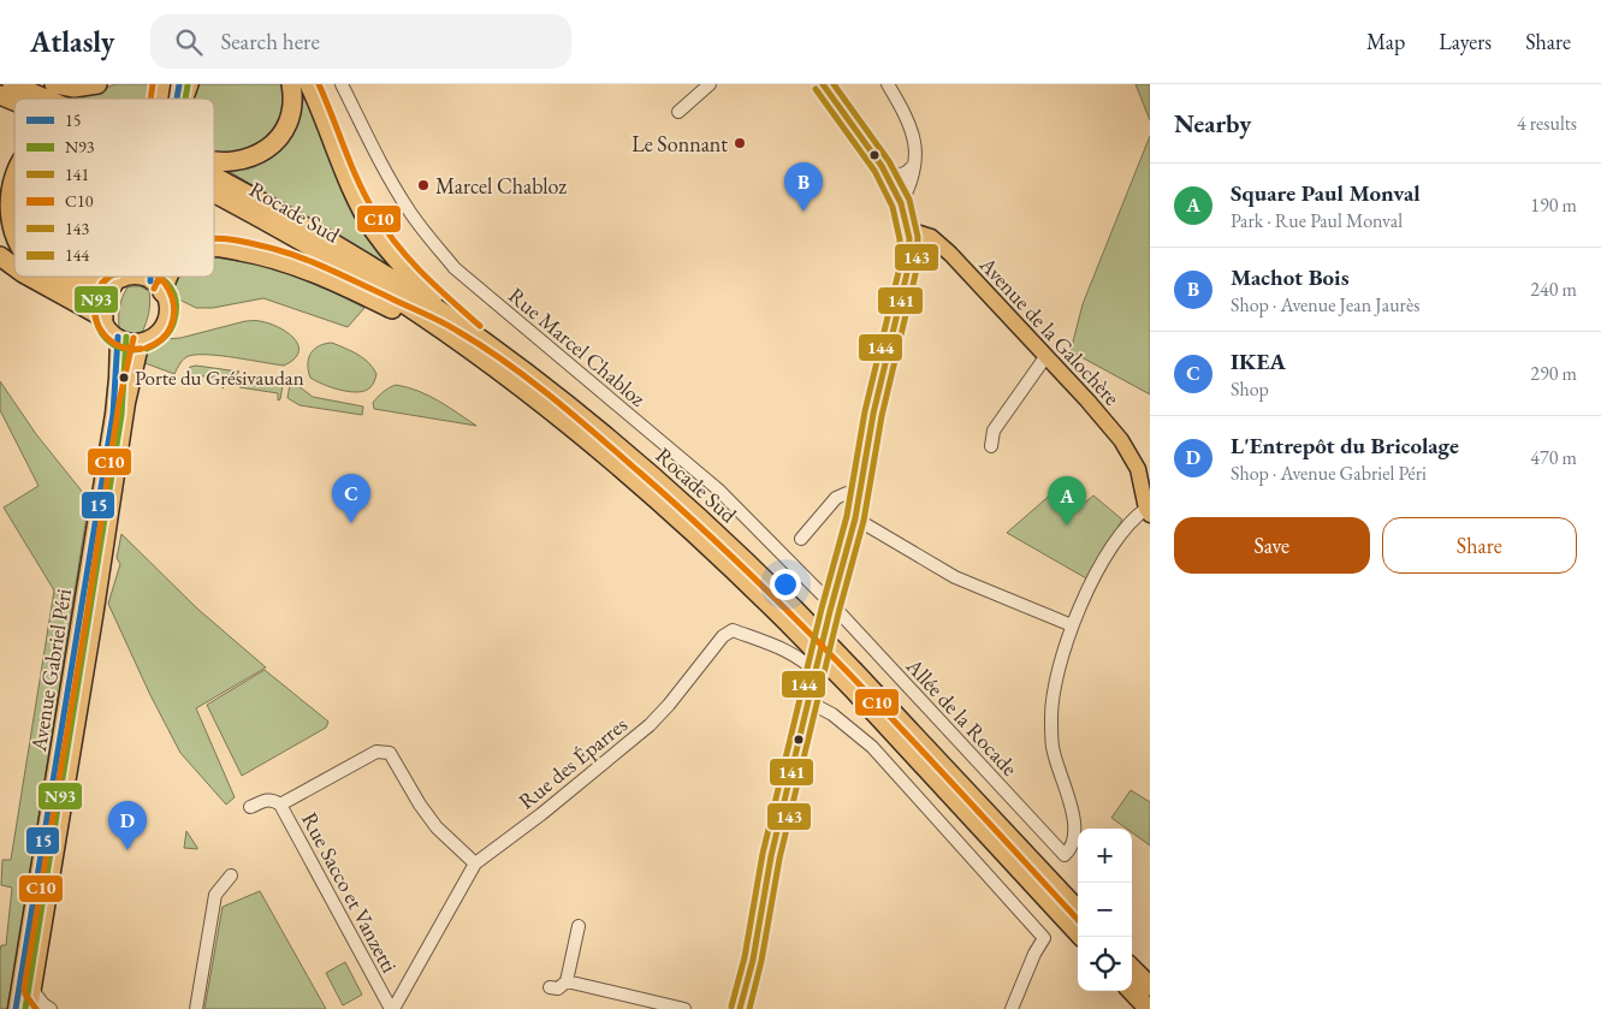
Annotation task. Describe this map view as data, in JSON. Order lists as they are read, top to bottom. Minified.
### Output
{"streets":{"highway":["Rocade Sud"],"main road":["Avenue de la Galochère","Avenue Gabriel Péri"],"street":["Rue Marcel Chabloz","Allée de la Rocade","Rue des Éparres","Rue Sacco et Vanzetti"]},"crossings":[["Rue Marcel Chabloz","Allée de la Rocade"],["Rue des Éparres","Rue Sacco et Vanzetti"]],"places":["Le Sonnant","Marcel Chabloz","Porte du Grésivaudan"],"lines":["transit line 15","transit line 141","transit line C10","transit line 143","transit line N93","transit line 144"],"legend":["15","N93","141","C10","143","144"],"page":{"header":"Atlasly","search":"Search here","nav":["Map","Layers","Share"],"heading":["Nearby","4 results"],"pins":["B","C","A","D"],"list":[{"mark":"A","name":"Square Paul Monval","note":"Park · Rue Paul Monval","value":"190 m"},{"mark":"B","name":"Machot Bois","note":"Shop · Avenue Jean Jaurès","value":"240 m"},{"mark":"C","name":"IKEA","note":"Shop","value":"290 m"},{"mark":"D","name":"L'Entrepôt du Bricolage","note":"Shop · Avenue Gabriel Péri","value":"470 m"}],"buttons":["Save","Share"],"map_buttons":["+","−"]}}
